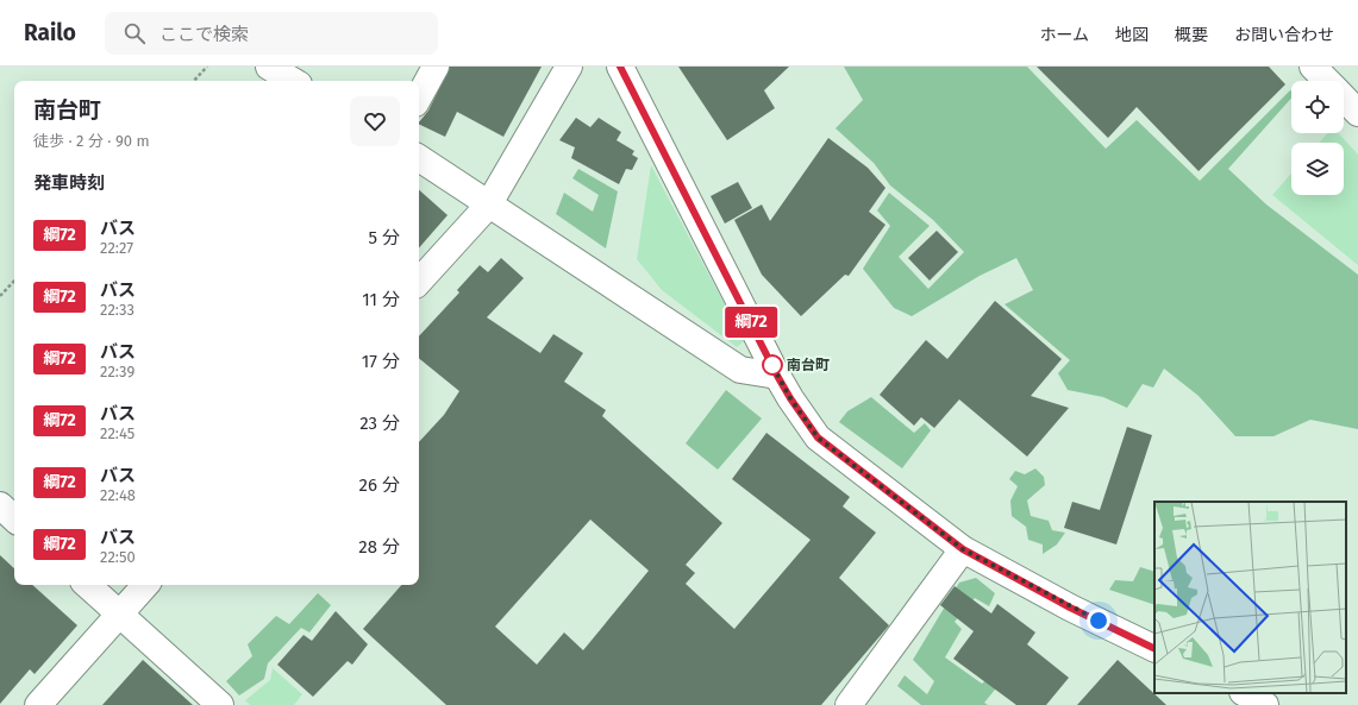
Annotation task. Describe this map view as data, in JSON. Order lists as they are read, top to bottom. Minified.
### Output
{"places":["南台町"],"lines":["bus line 綱72"],"page":{"header":"Railo","search":"ここで検索","nav":["ホーム","地図","概要","お問い合わせ"],"on_map":"綱72","heading":[["南台町","徒歩 · 2 分 · 90 m"],"発車時刻"],"list":[{"mark":"綱72","name":"バス","note":"22:27","value":"5 分"},{"mark":"綱72","name":"バス","note":"22:33","value":"11 分"},{"mark":"綱72","name":"バス","note":"22:39","value":"17 分"},{"mark":"綱72","name":"バス","note":"22:45","value":"23 分"},{"mark":"綱72","name":"バス","note":"22:48","value":"26 分"},{"mark":"綱72","name":"バス","note":"22:50","value":"28 分"}]}}
